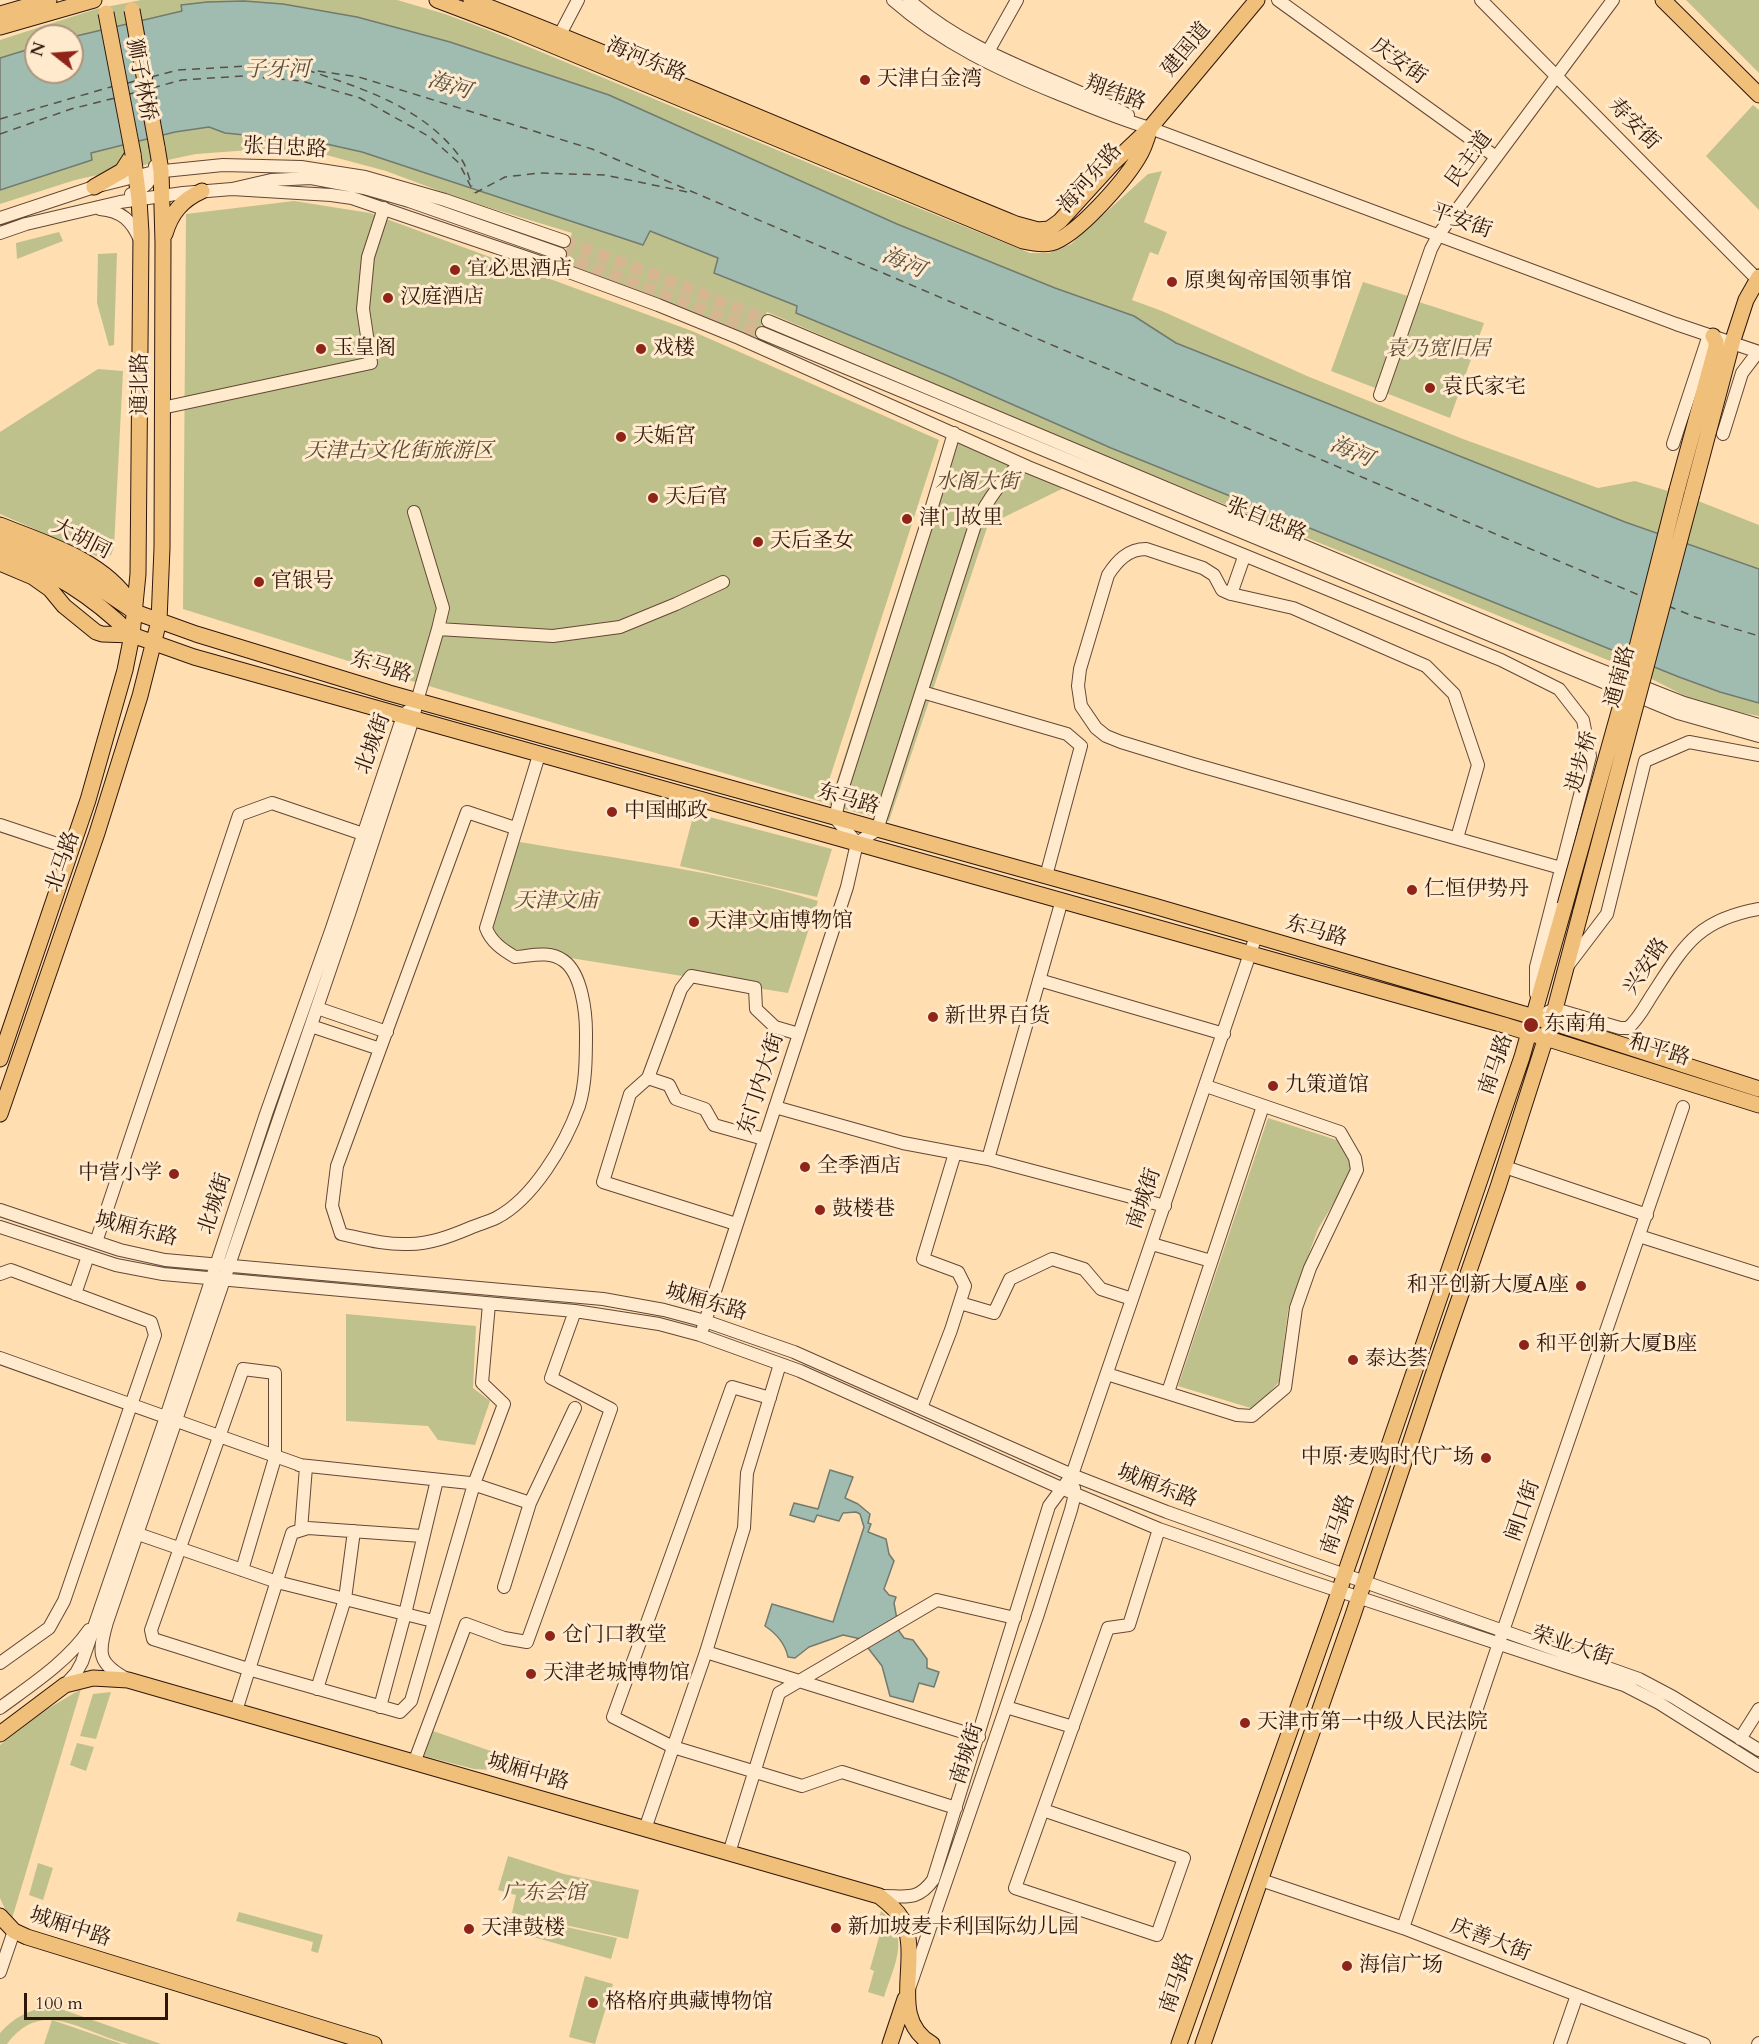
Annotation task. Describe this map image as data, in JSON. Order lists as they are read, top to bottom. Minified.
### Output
{"streets":{"main road":["建国道","海河东路","狮子林桥","通北路","大胡同","东马路","通南路","进步桥","北马路","和平路","南马路","南城街","城厢中路"],"street":["庆安街","翔纬路","寿安街","张自忠路","民主道","平安街","北城街","兴安路","东门内大街","城厢东路","闸口街","荣业大街","庆善大街"]},"crossings":[["建国道","海河东路"],["建国道","翔纬路"],["建国道","平安街"],["海河东路","翔纬路"],["海河东路","平安街"],["庆安街","民主道"],["狮子林桥","通北路"],["翔纬路","平安街"],["寿安街","民主道"],["寿安街","通南路"],["张自忠路","通北路"],["民主道","平安街"],["平安街","通南路"],["通北路","大胡同"],["通北路","东马路"],["通北路","北马路"],["大胡同","东马路"],["大胡同","北马路"],["东马路","通南路"],["东马路","北城街"],["东马路","进步桥"],["东马路","北马路"],["东马路","兴安路"],["东马路","和平路"],["东马路","南马路"],["东马路","东门内大街"],["东马路","南城街"],["通南路","进步桥"],["通南路","兴安路"],["通南路","和平路"],["通南路","南马路"],["北城街","城厢东路"],["北城街","城厢中路"],["进步桥","南马路"],["兴安路","和平路"],["兴安路","南马路"],["和平路","南马路"],["南马路","城厢东路"],["南马路","荣业大街"],["南马路","庆善大街"],["东门内大街","城厢东路"],["南城街","城厢东路"],["南城街","城厢中路"],["城厢东路","荣业大街"],["闸口街","荣业大街"],["闸口街","庆善大街"]],"water":["子牙河","海河"],"parks":["袁乃宽旧居","天津古文化街旅游区","水阁大街","天津文庙","广东会馆"],"places":["天津白金湾","宜必思酒店","原奥匈帝国领事馆","汉庭酒店","玉皇阁","戏楼","袁氏家宅","天姤宮","天后官","津门故里","天后圣女","官银号","中国邮政","仁恒伊势丹","天津文庙博物馆","新世界百货","东南角","九策道馆","全季酒店","中营小学","鼓楼巷","和平创新大厦A座","和平创新大厦B座","泰达荟","中原·麦购时代广场","仓门口教堂","天津老城博物馆","天津市第一中级人民法院","新加坡麦卡利国际幼儿园","天津鼓楼","海信广场","格格府典藏博物馆"],"scale_bar":"100 m","north":"left"}
